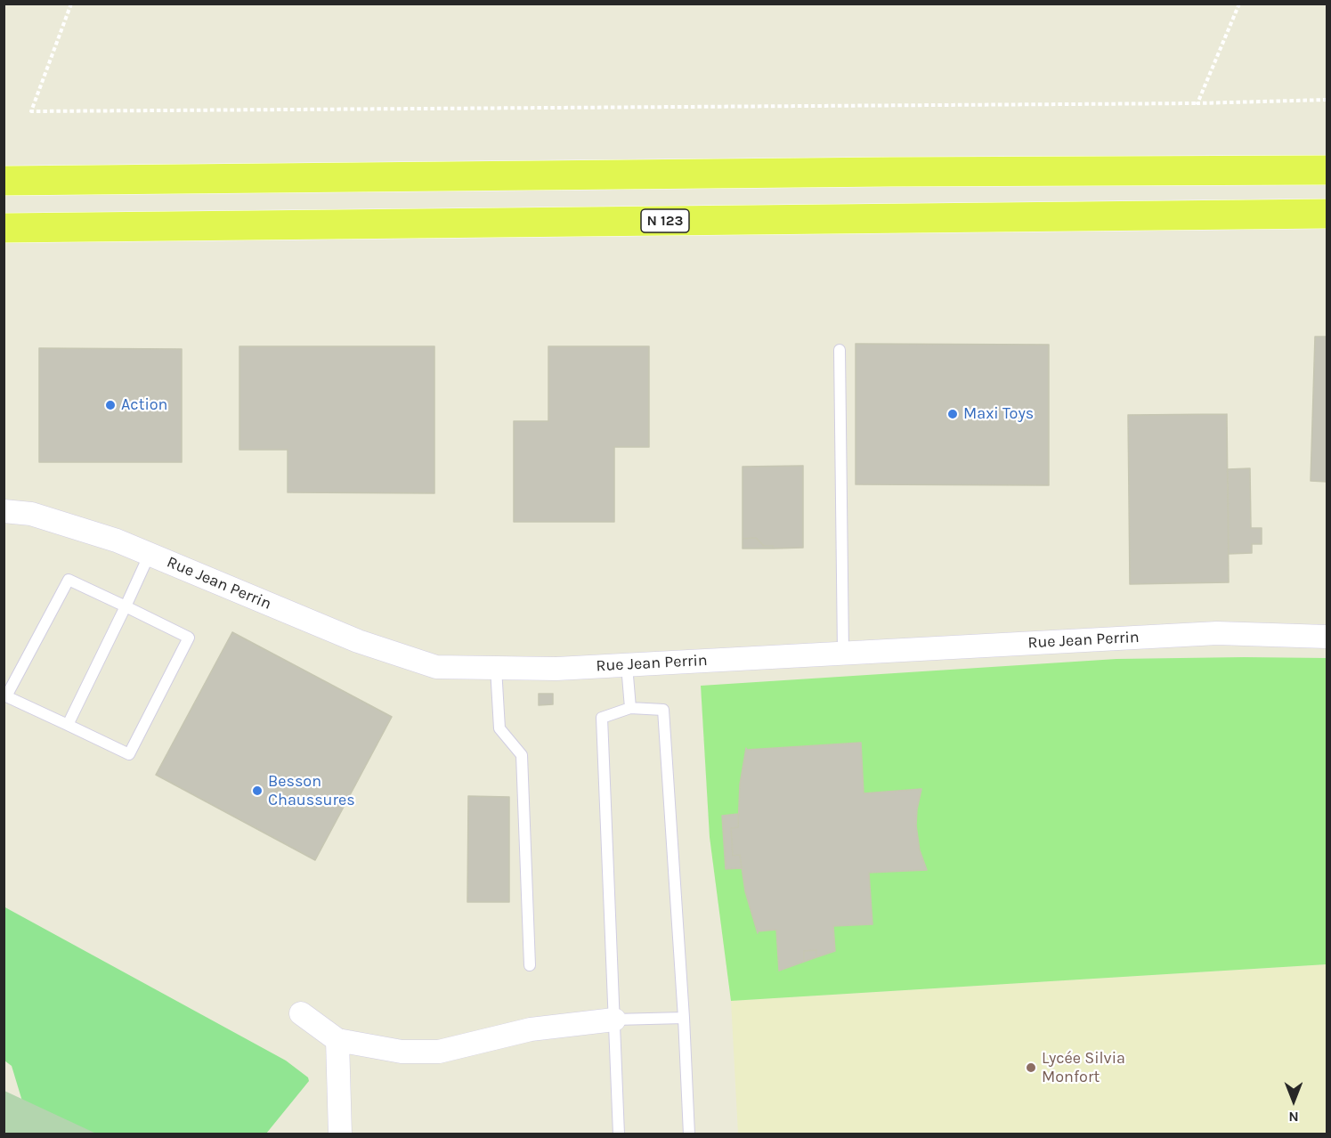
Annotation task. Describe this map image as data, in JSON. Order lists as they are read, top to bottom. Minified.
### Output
{"streets":{"main road":["N 123"],"street":["Rue Jean Perrin"]},"places":["Action","Maxi Toys","Besson Chaussures","Lycée Silvia Monfort"],"north":"bottom"}
